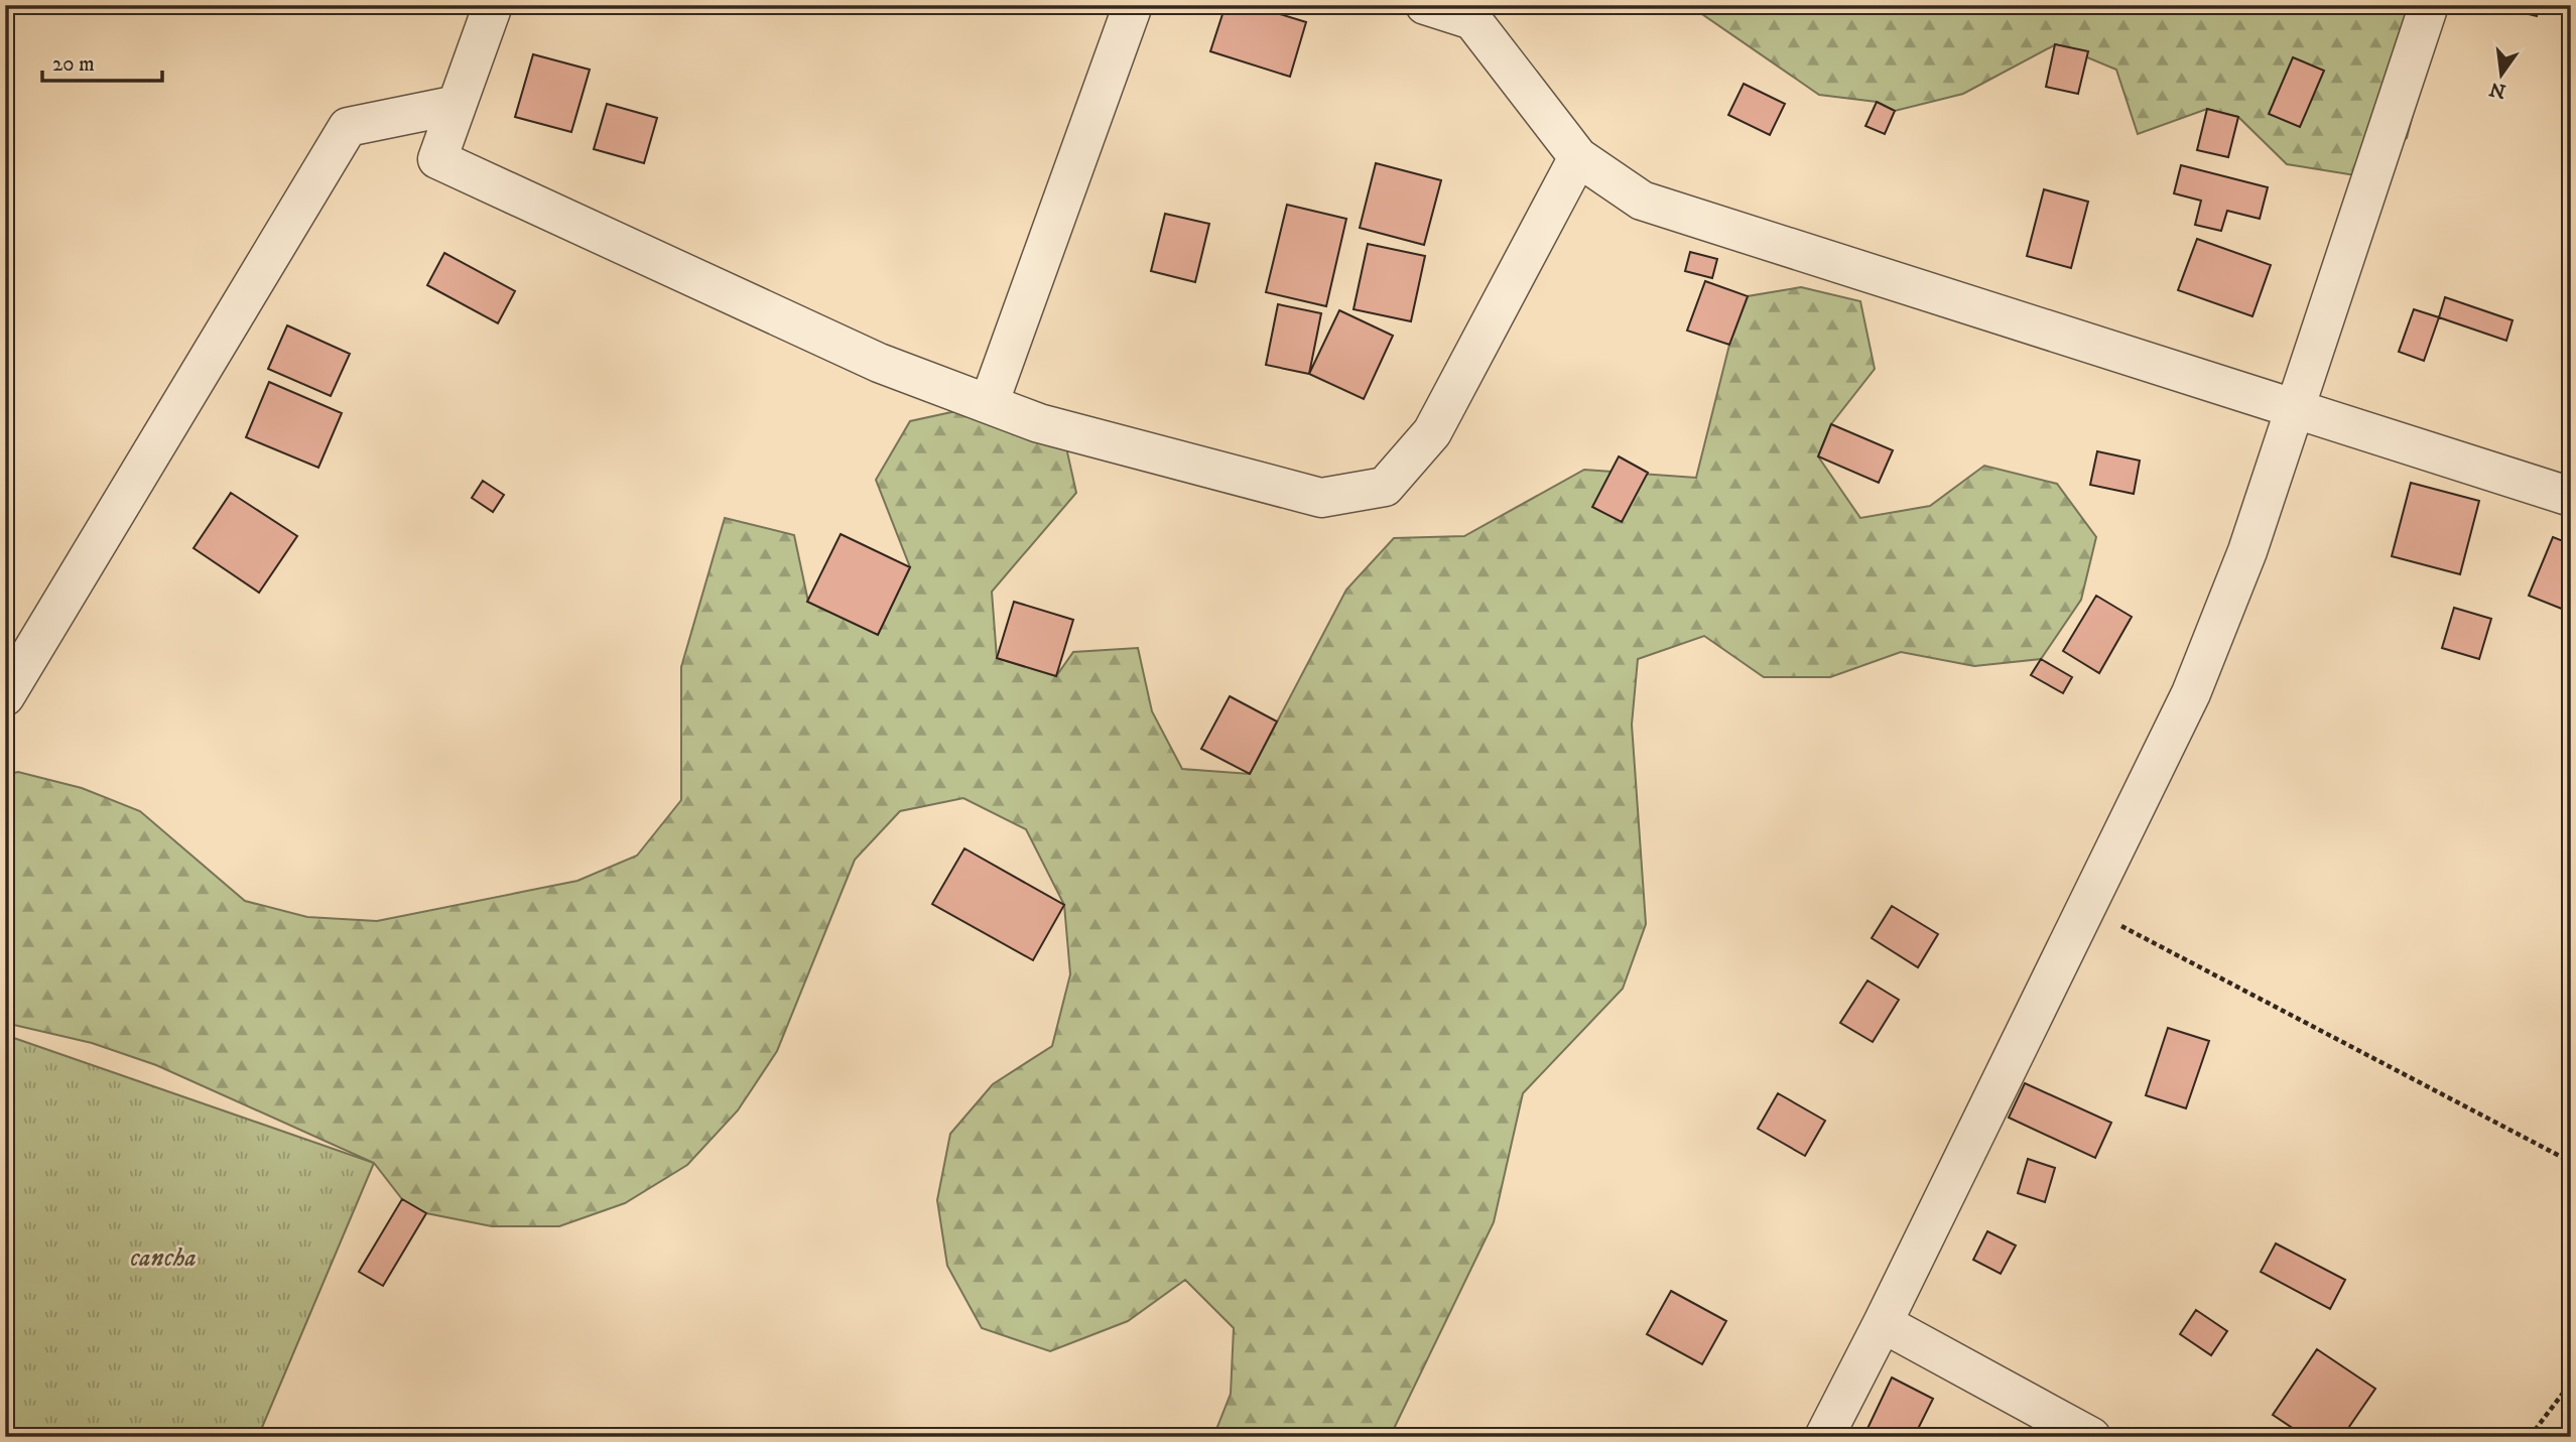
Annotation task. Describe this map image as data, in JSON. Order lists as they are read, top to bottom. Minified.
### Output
{"parks":["cancha"],"scale_bar":"20 m","north":"bottom"}
